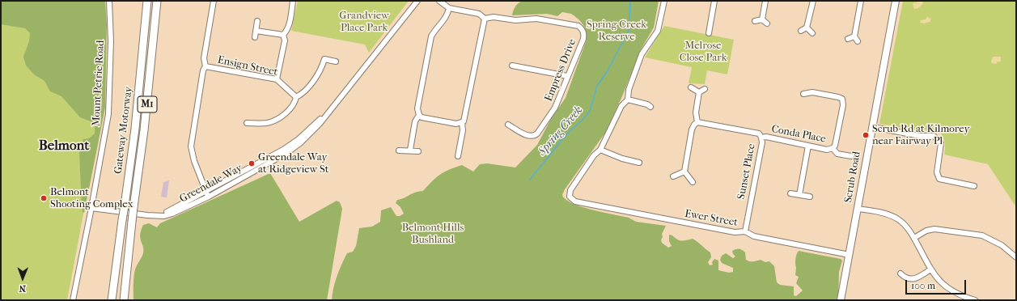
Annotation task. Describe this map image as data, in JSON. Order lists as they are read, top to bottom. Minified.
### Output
{"streets":{"highway":["M1","Gateway Motorway"],"main road":["Scrub Road"],"street":["Ensign Street","Empress Drive","Mount Petrie Road","Conda Place","Sunset Place","Greendale Way","Ewer Street"]},"crossings":[["Mount Petrie Road","Greendale Way"],["Conda Place","Sunset Place"],["Sunset Place","Ewer Street"],["Scrub Road","Ewer Street"]],"districts":["Belmont"],"water":["Spring Creek"],"parks":["Grandview Place Park","Spring Creek Reserve","Melrose Close Park","Belmont Hills Bushland"],"places":["Scrub Rd at Kilmorey near Fairway Pl","Greendale Way at Ridgeview St","Belmont Shooting Complex"],"scale_bar":"100 m","north":"bottom"}
